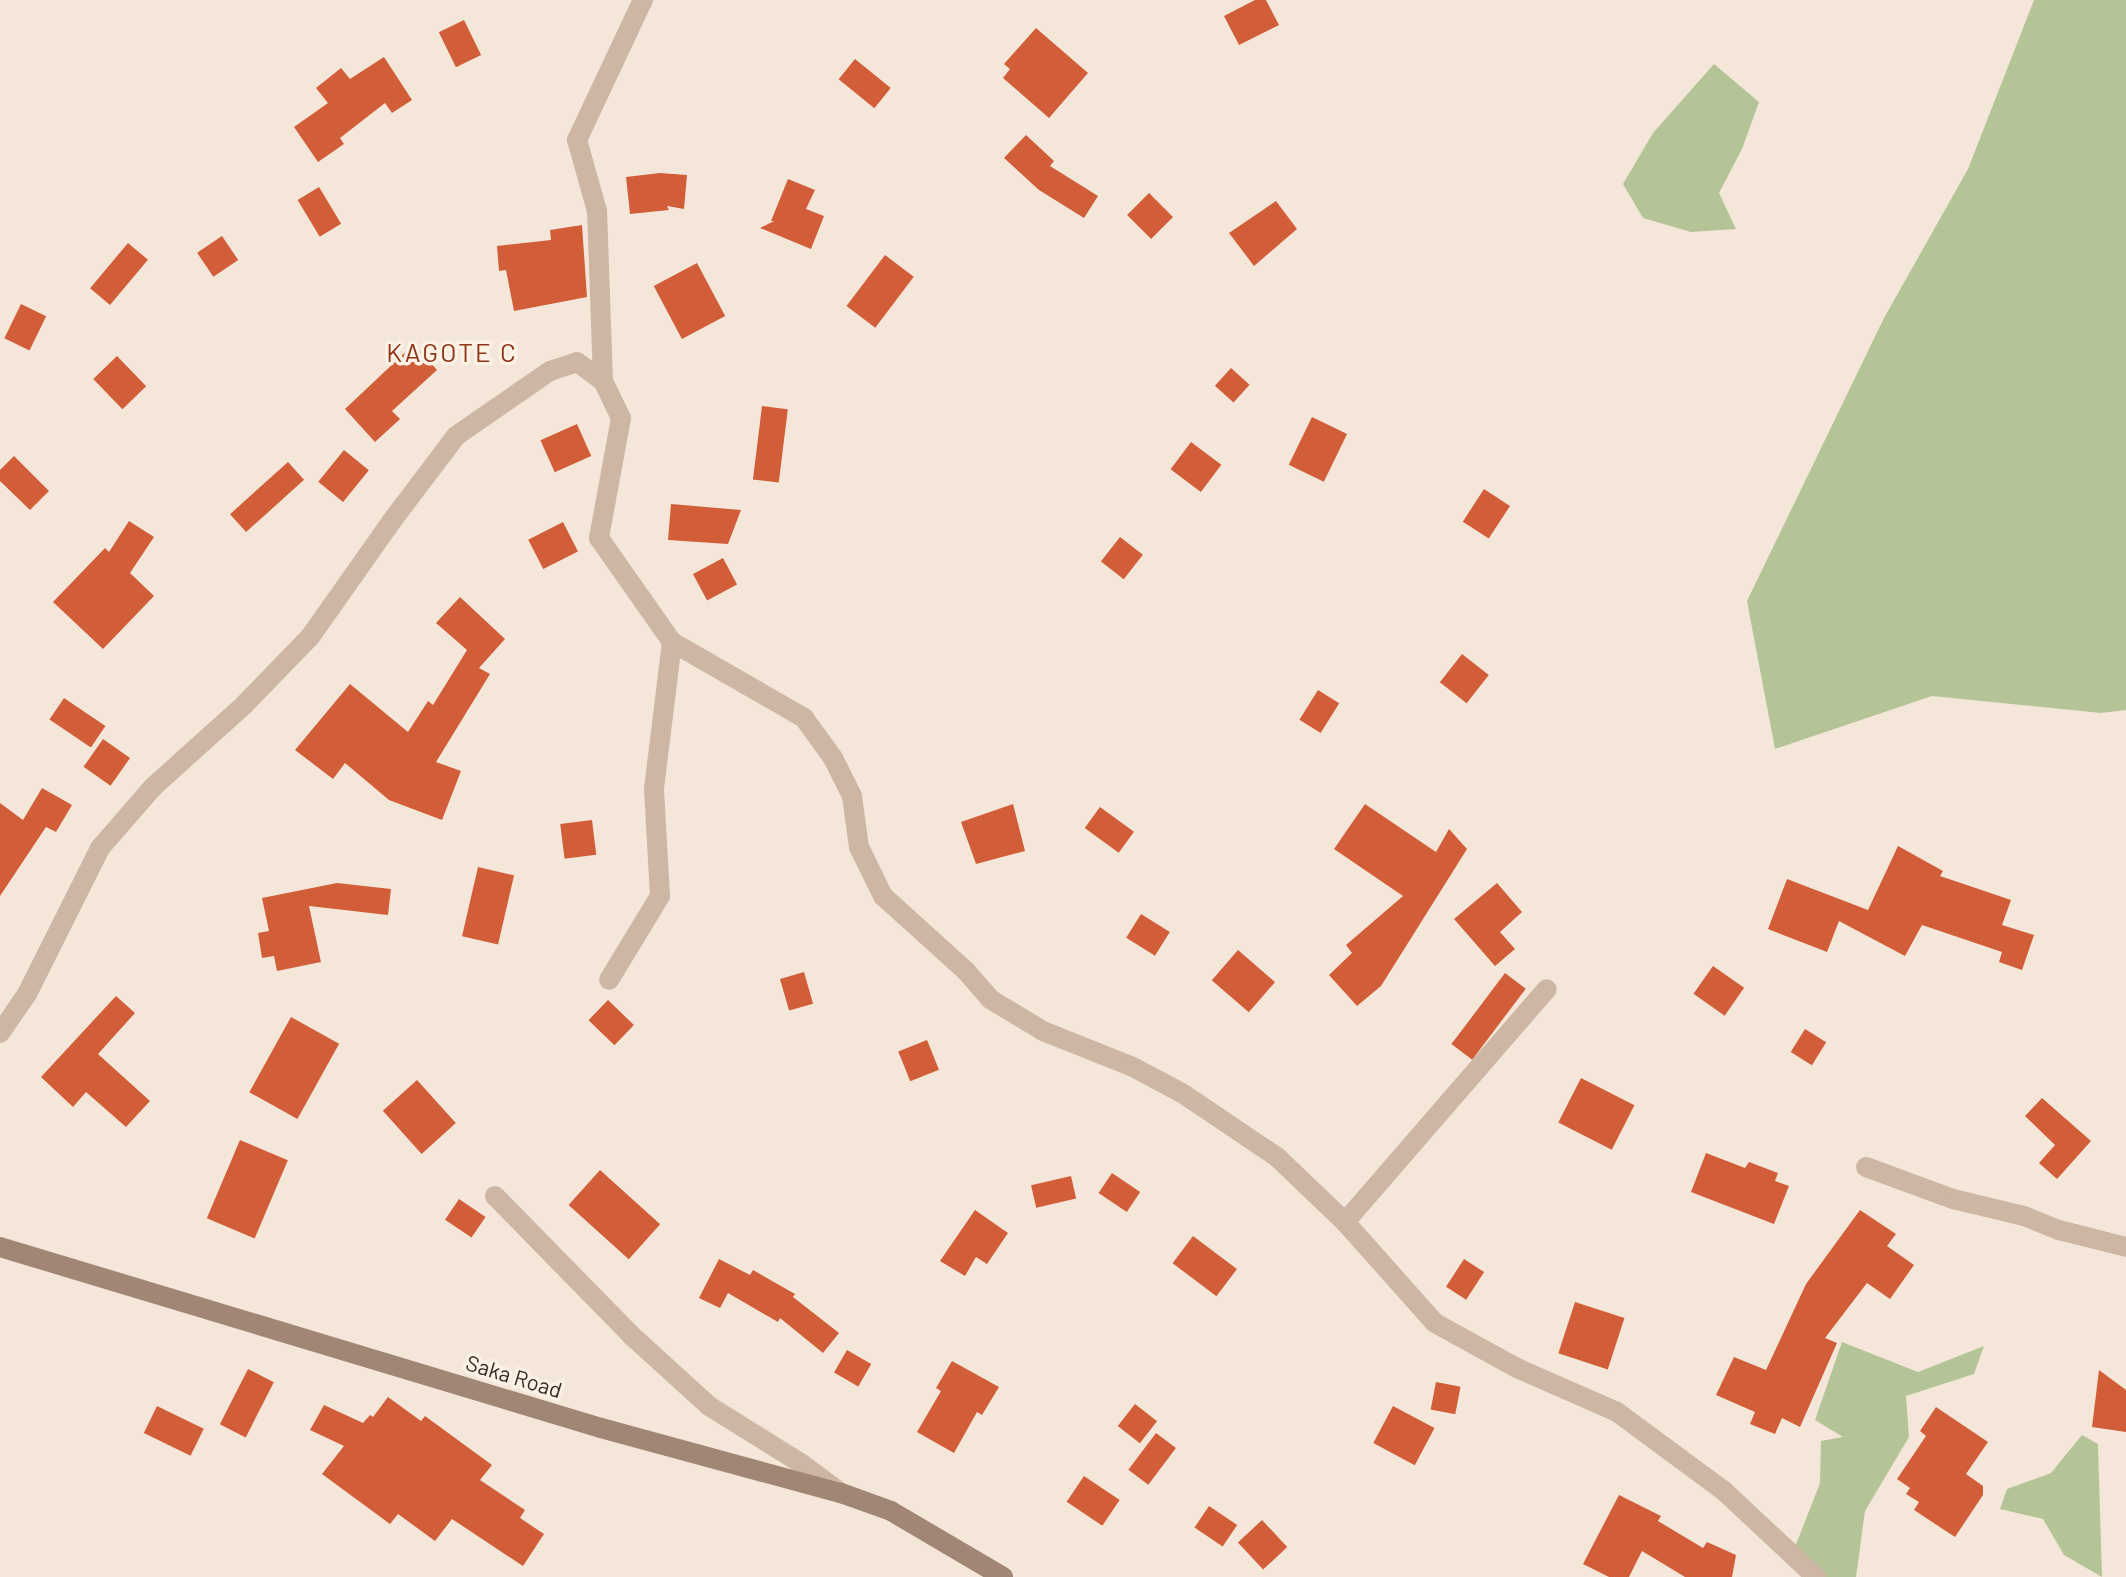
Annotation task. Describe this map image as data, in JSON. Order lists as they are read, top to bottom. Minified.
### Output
{"streets":{"main road":["Saka Road"]},"districts":["KAGOTE C"]}
